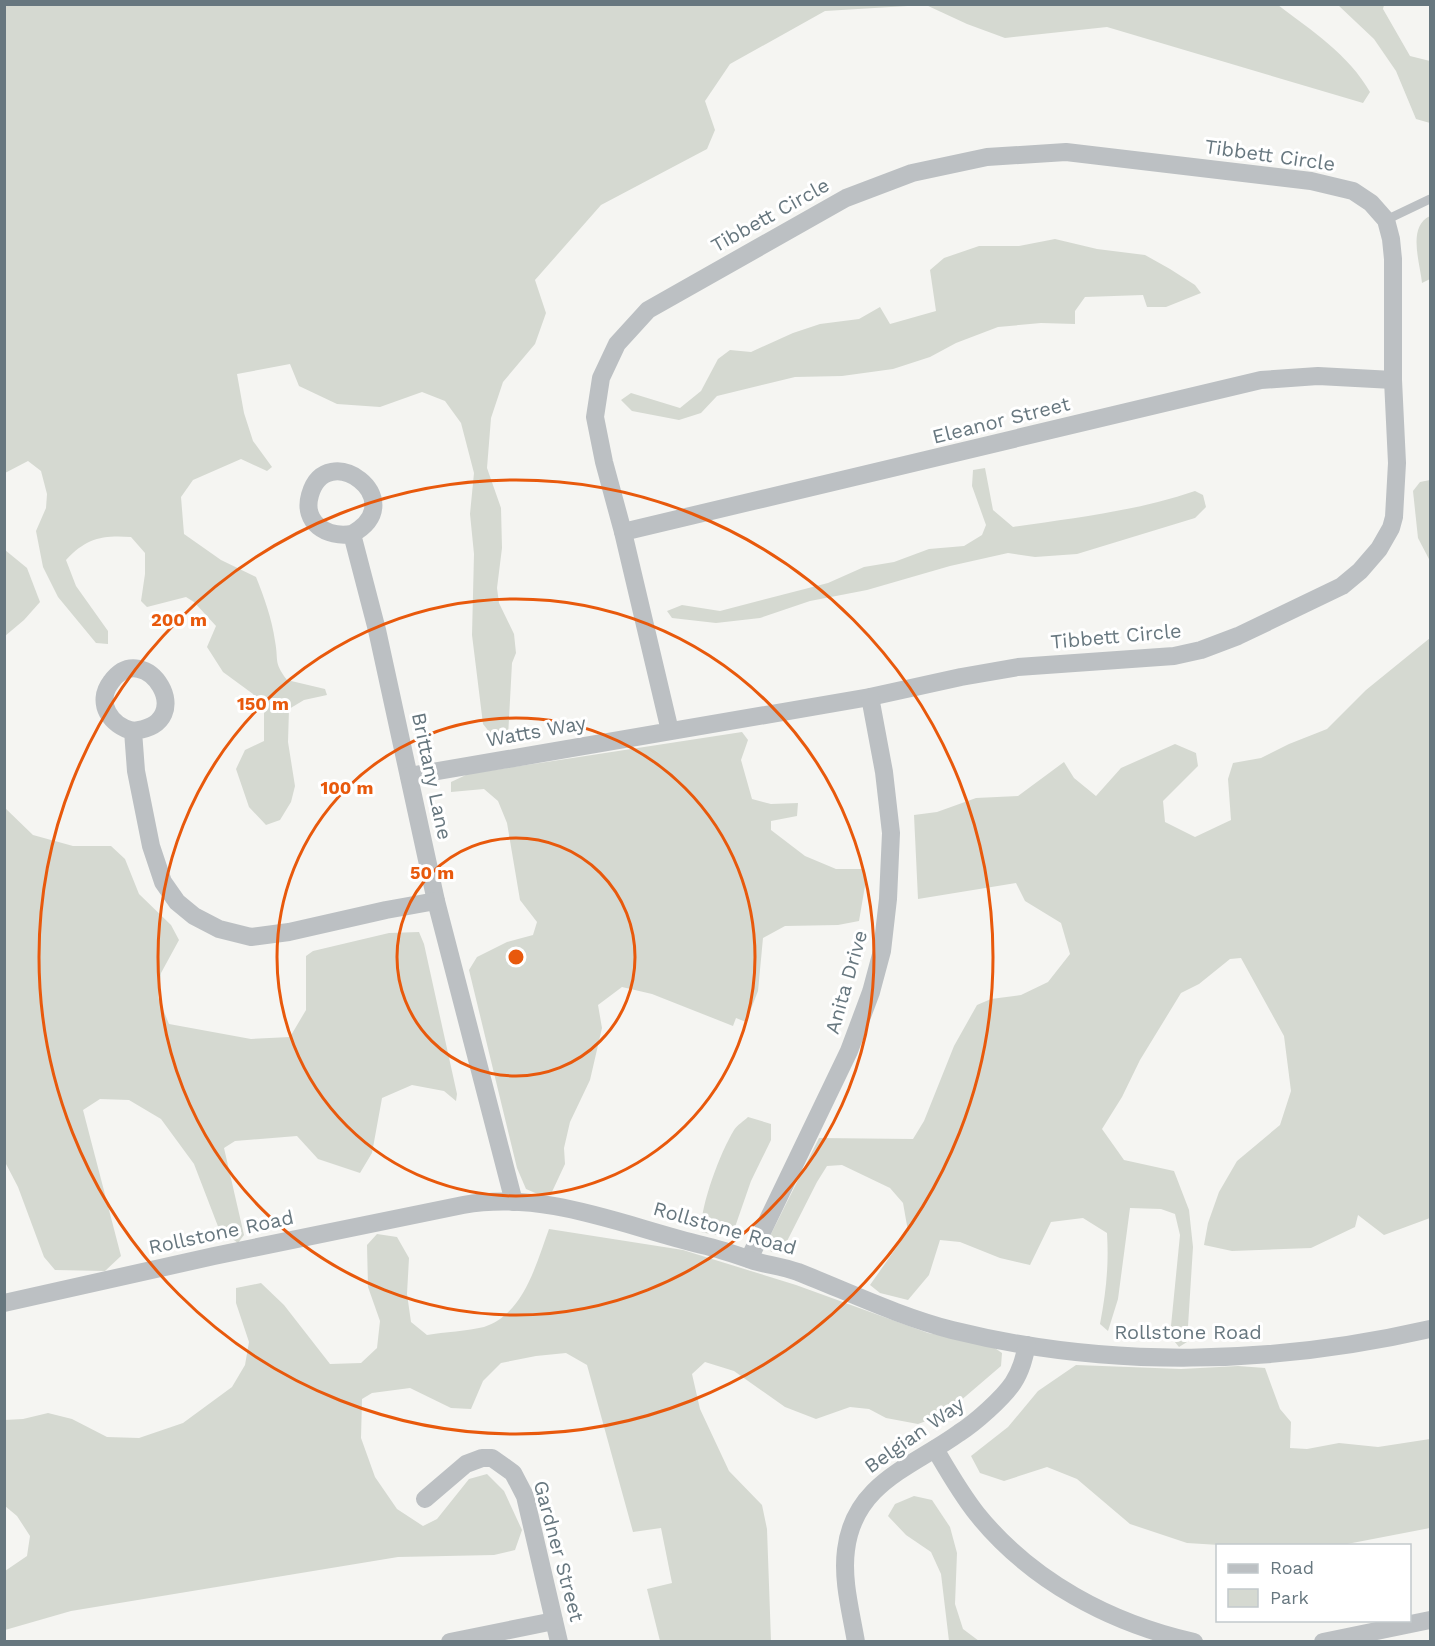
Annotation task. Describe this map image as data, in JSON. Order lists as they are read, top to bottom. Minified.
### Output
{"streets":{"street":["Tibbett Circle","Eleanor Street","Watts Way","Brittany Lane","Anita Drive","Rollstone Road","Belgian Way","Gardner Street"]},"crossings":[["Tibbett Circle","Eleanor Street"],["Tibbett Circle","Watts Way"],["Tibbett Circle","Anita Drive"],["Watts Way","Brittany Lane"],["Brittany Lane","Rollstone Road"],["Anita Drive","Rollstone Road"],["Rollstone Road","Belgian Way"]],"legend":["Road","Park"],"rings":["200 m","150 m","100 m","50 m"]}
